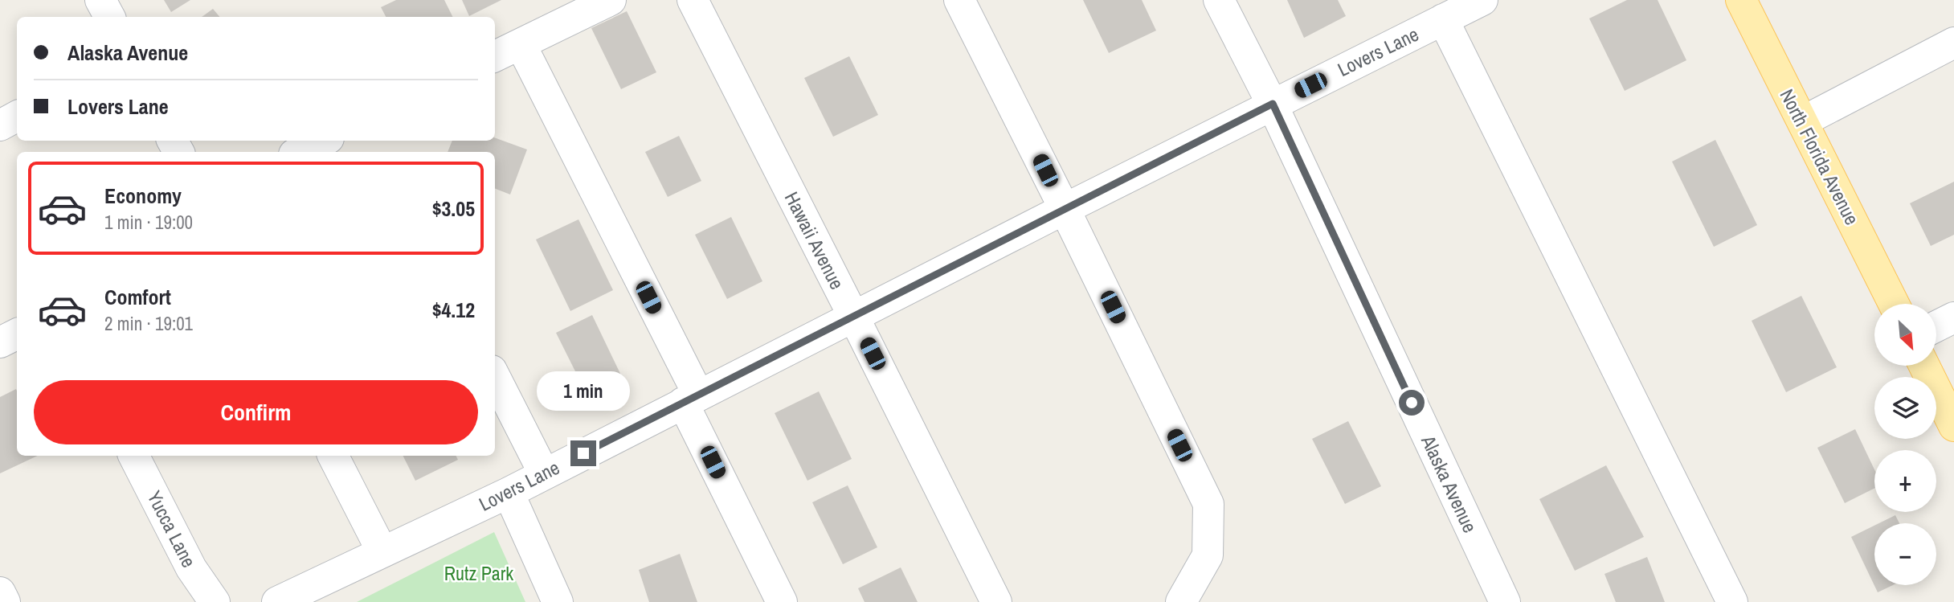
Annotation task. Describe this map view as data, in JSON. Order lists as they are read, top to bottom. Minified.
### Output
{"streets":{"main road":["North Florida Avenue"],"street":["Lovers Lane","Hawaii Avenue","Alaska Avenue","Yucca Lane"]},"crossings":[["Lovers Lane","Hawaii Avenue"],["Lovers Lane","Alaska Avenue"]],"parks":["Rutz Park"],"north":"bottom right","page":{"banner":["Alaska Avenue","Lovers Lane"],"list":[{"name":"Economy","note":"1 min · 19:00","value":"$3.05"},{"name":"Comfort","note":"2 min · 19:01","value":"$4.12"}],"map_buttons":["+","−"],"buttons":"Confirm","bubble":"1 min"}}
